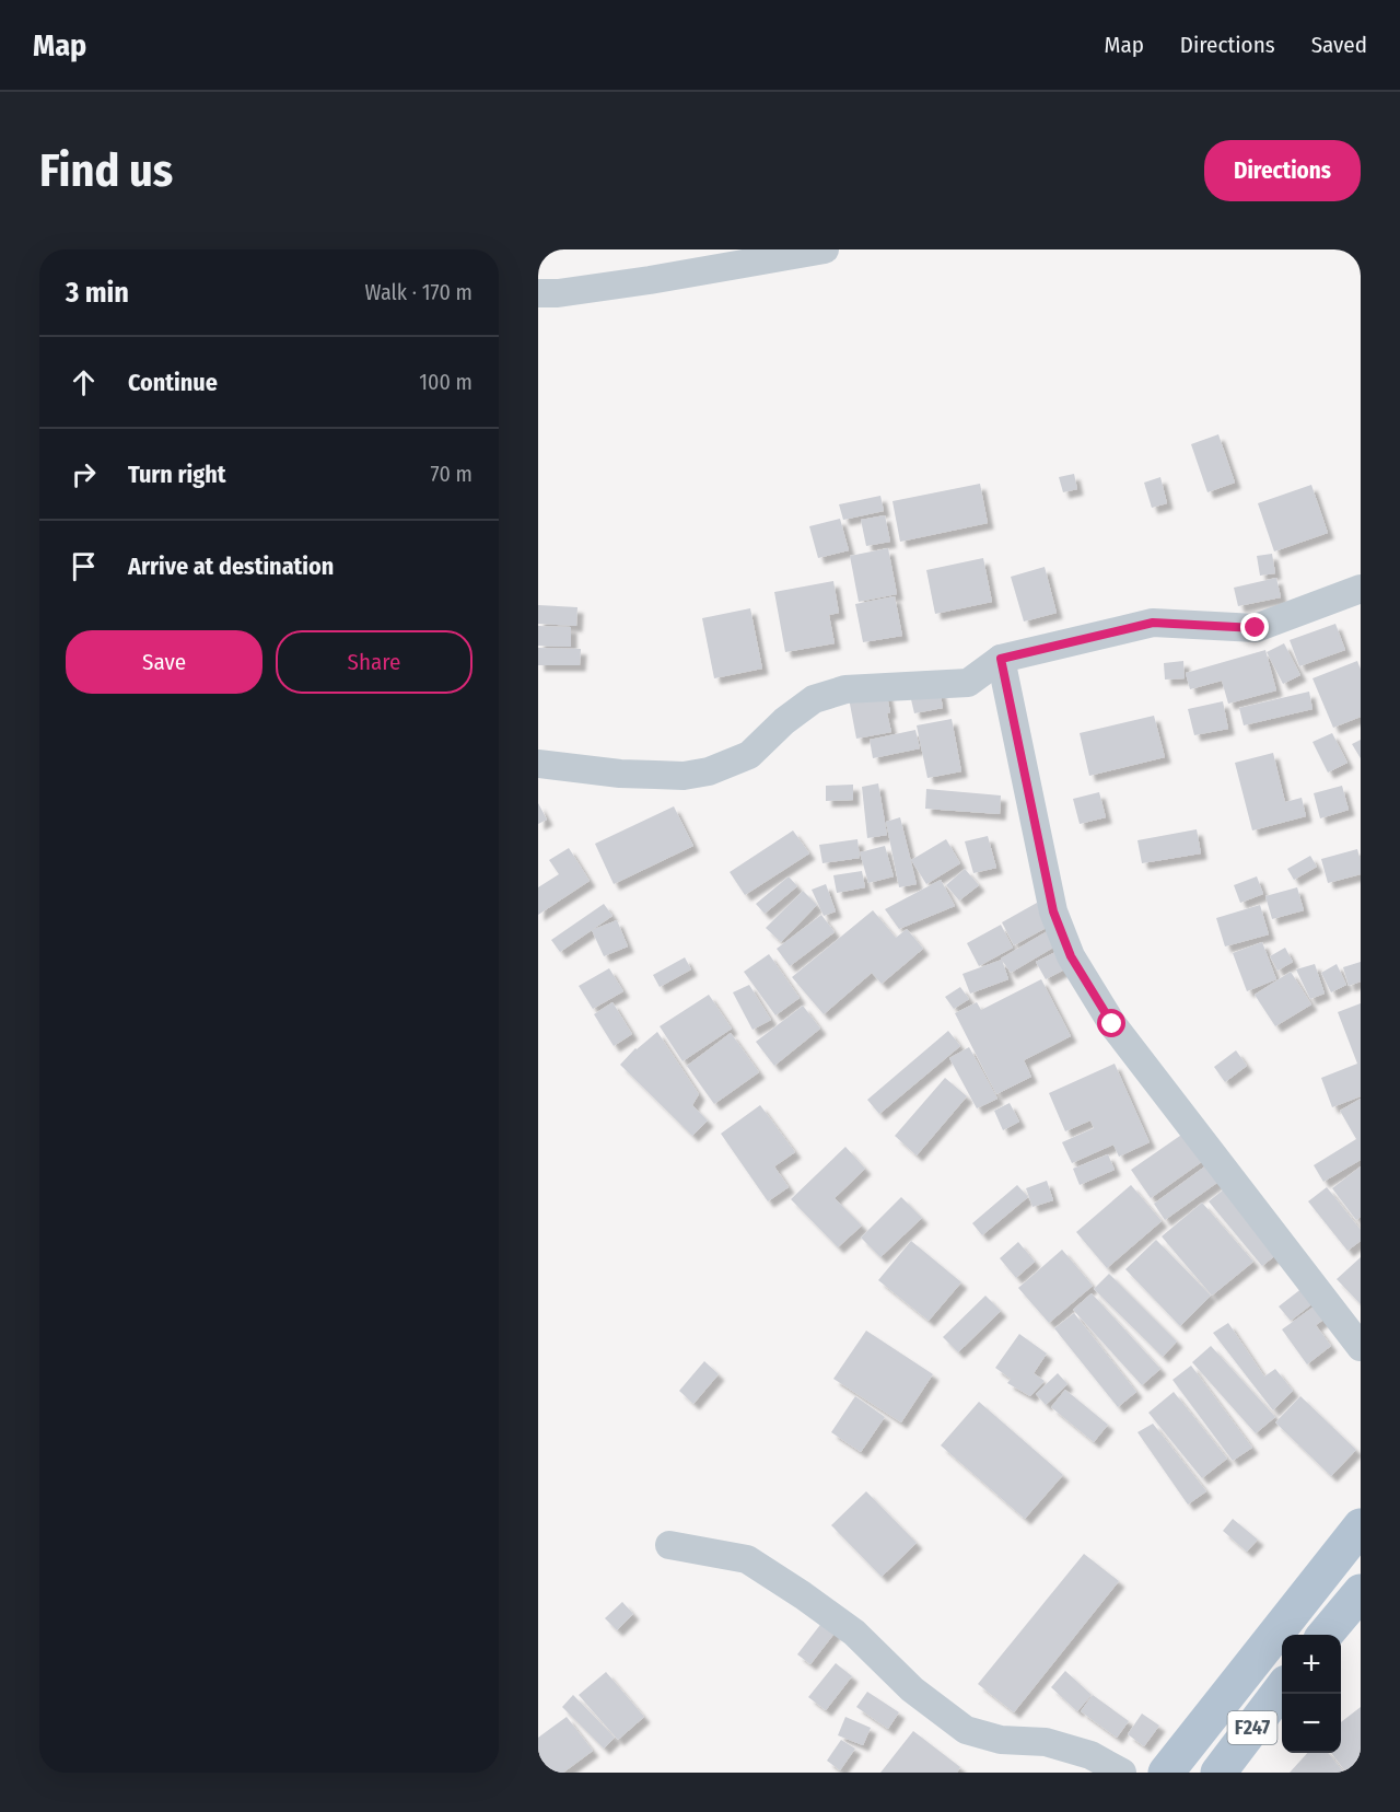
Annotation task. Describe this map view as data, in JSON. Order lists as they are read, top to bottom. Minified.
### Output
{"streets":{"main road":["F247"]},"page":{"header":"Map","nav":["Map","Directions","Saved"],"buttons":["Directions",["Save","Share"]],"title":"Find us","heading":["3 min","Walk · 170 m"],"list":[["Continue","100 m"],["Turn right","70 m"],"Arrive at destination"],"map_buttons":["+","−"]}}
